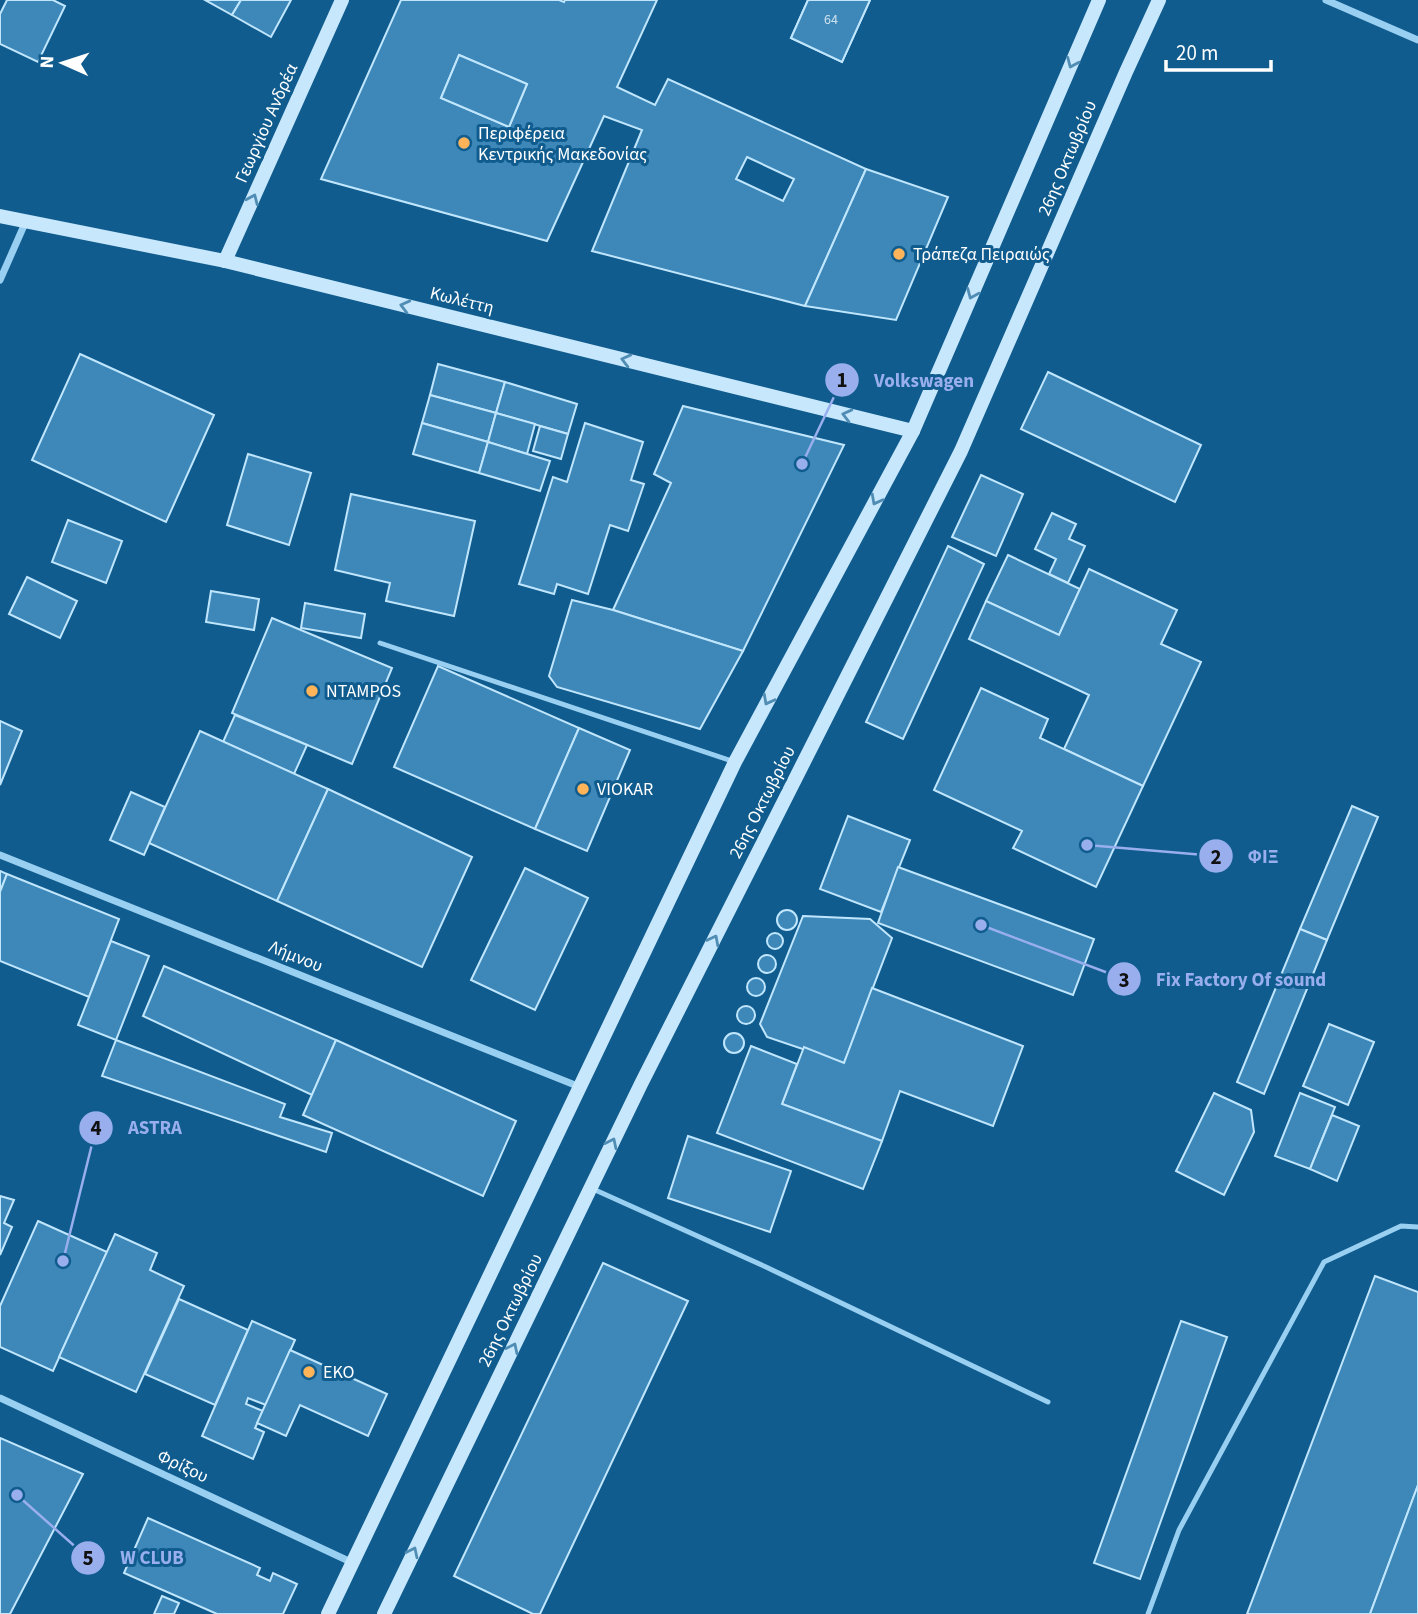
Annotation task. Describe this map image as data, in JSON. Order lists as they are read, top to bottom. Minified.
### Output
{"streets":{"main road":["Γεωργίου Ανδρέα","26ης Οκτωβρίου","Κωλέττη"],"street":["Λήμνου","Φρίξου"]},"crossings":[["Γεωργίου Ανδρέα","Κωλέττη"],["26ης Οκτωβρίου","Κωλέττη"],["26ης Οκτωβρίου","Λήμνου"],["26ης Οκτωβρίου","Φρίξου"]],"one_way":["Γεωργίου Ανδρέα","Κωλέττη"],"places":["Περιφέρεια Κεντρικής Μακεδονίας","Τράπεζα Πειραιώς","Volkswagen","NTAMPOS","VIOKAR","ΦΙΞ","Fix Factory Of sound","ASTRA","EKO","W CLUB"],"house_numbers":["64"],"scale_bar":"20 m","north":"left"}
